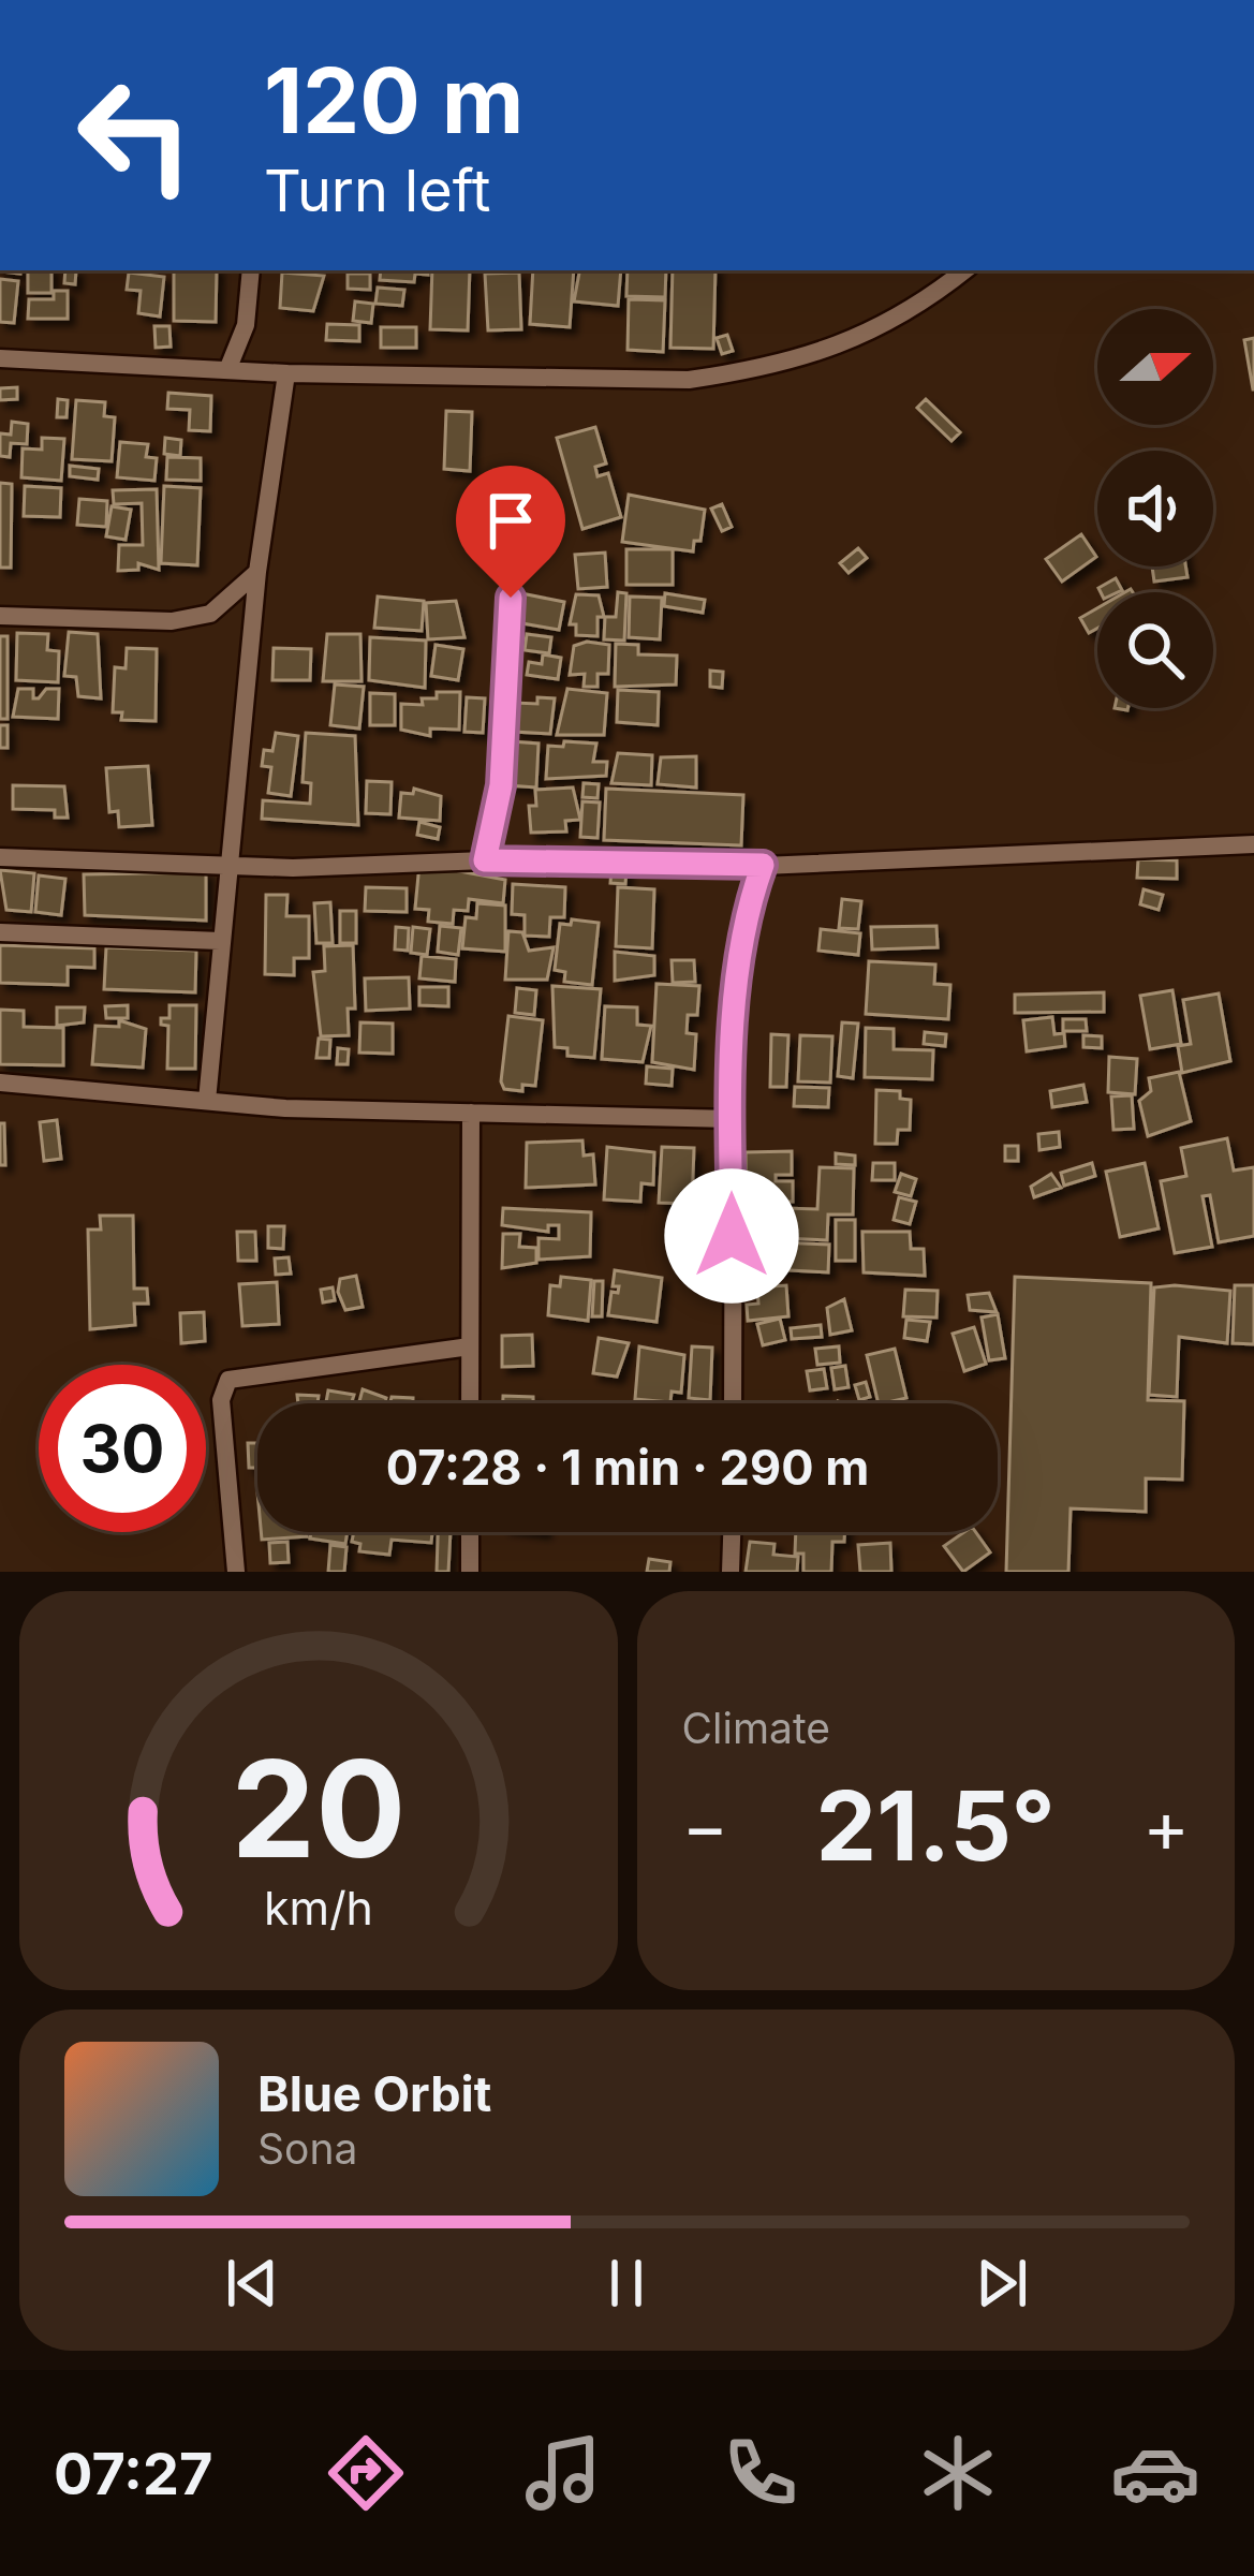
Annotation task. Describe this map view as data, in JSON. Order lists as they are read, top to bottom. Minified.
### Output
{"north":"right","page":{"turn":["120 m","Turn left"],"limit":"30","trip":"07:28 · 1 min · 290 m","tile":"Climate","heat":["−","21.5°","+"],"song":["Blue Orbit","Sona"],"tabs":"07:27","gauge":["20","km/h"]}}
